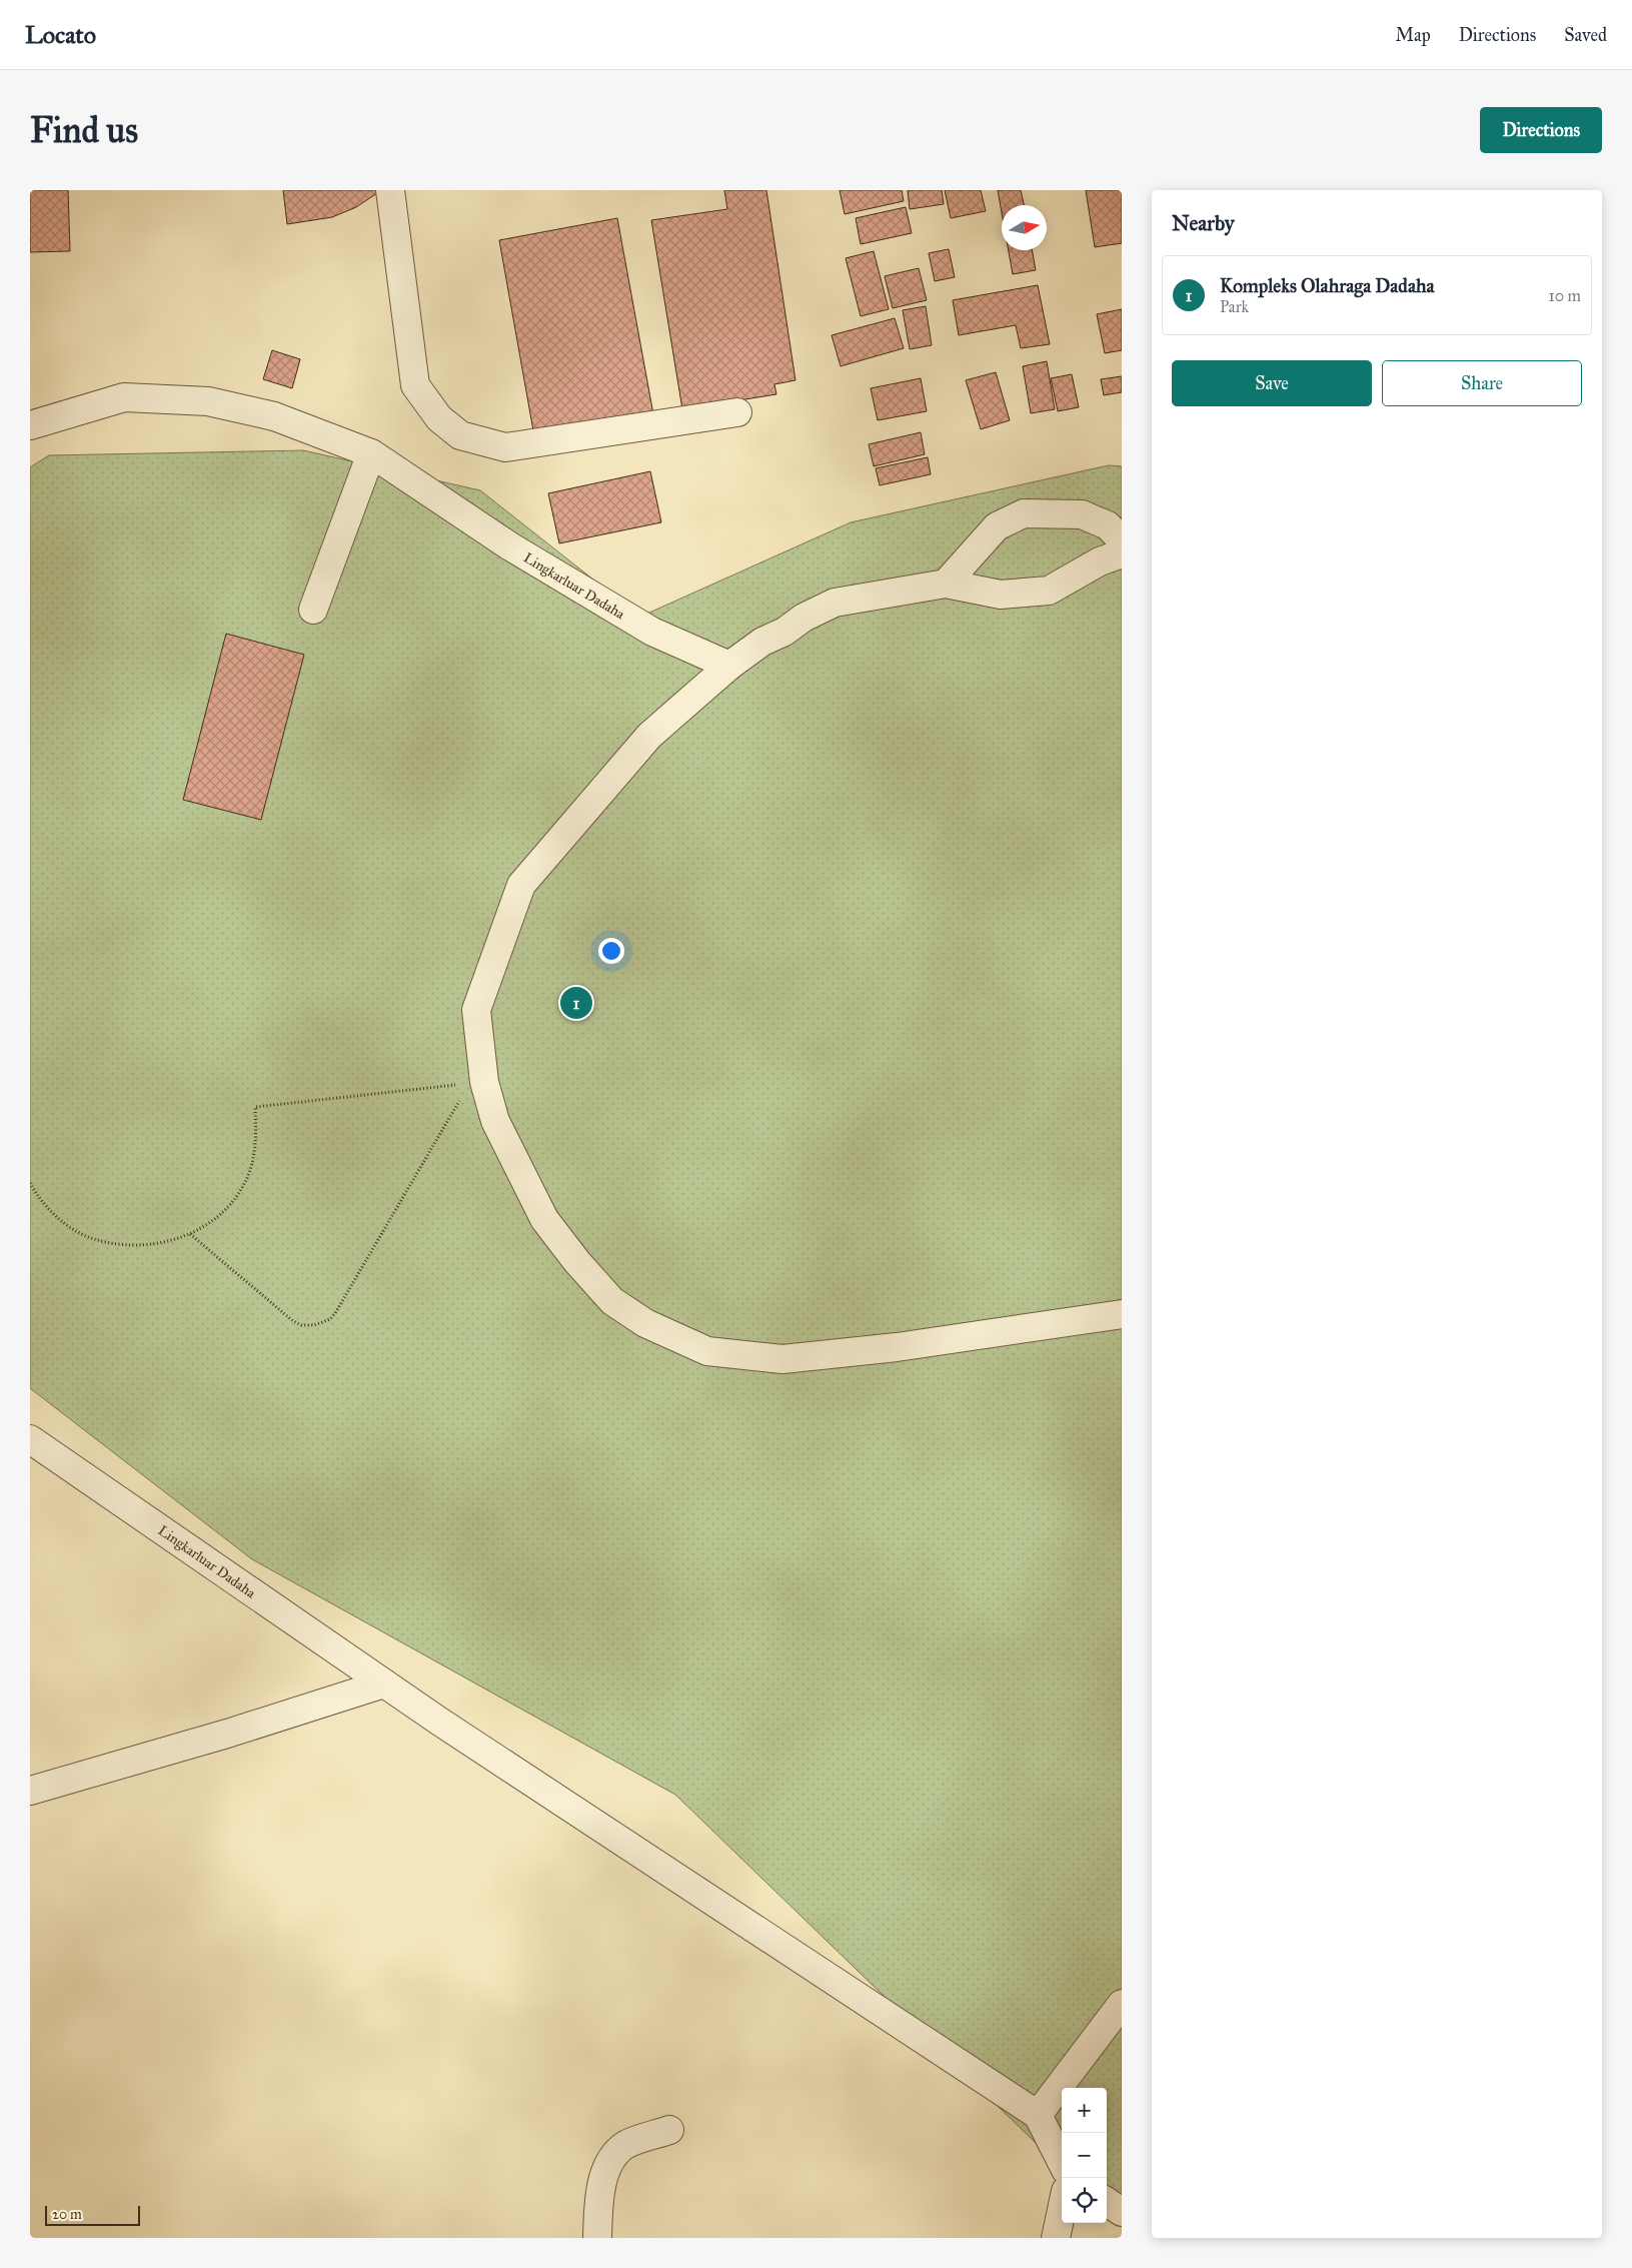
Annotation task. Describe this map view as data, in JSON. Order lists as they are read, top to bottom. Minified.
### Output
{"streets":{"street":["Lingkarluar Dadaha"]},"scale_bar":"20 m","north":"right","page":{"header":"Locato","nav":["Map","Directions","Saved"],"buttons":["Directions",["Save","Share"]],"title":"Find us","heading":"Nearby","list":[{"mark":"1","name":"Kompleks Olahraga Dadaha","note":"Park","value":"10 m"}],"pins":"1","map_buttons":["+","−"],"scale":"20 m"}}
